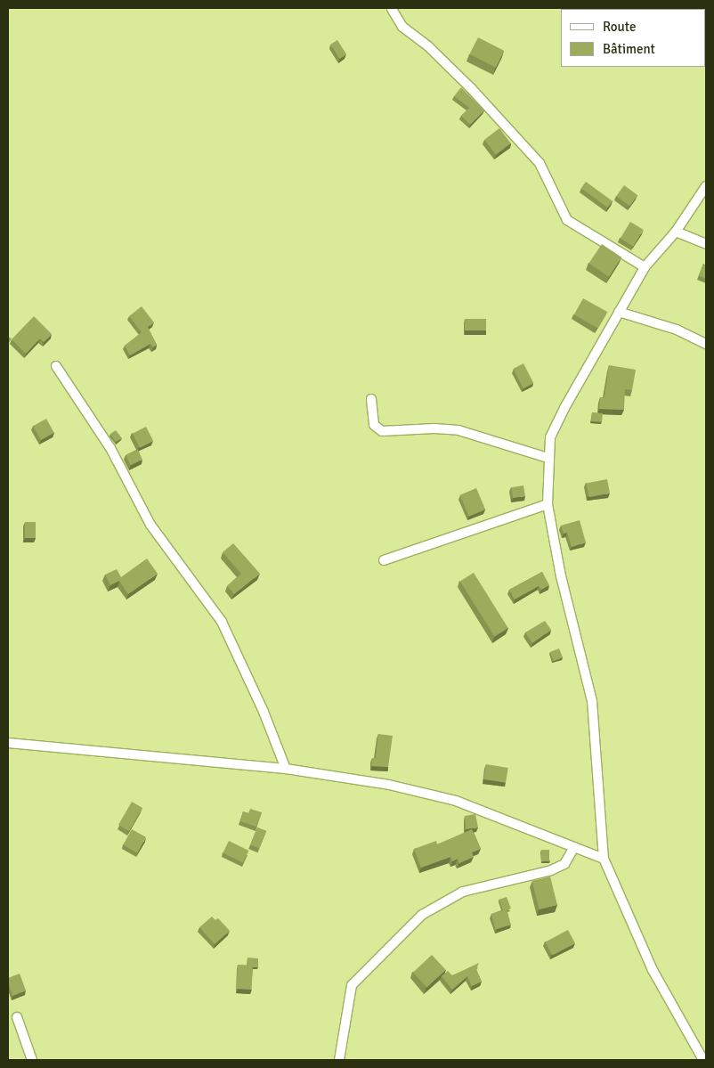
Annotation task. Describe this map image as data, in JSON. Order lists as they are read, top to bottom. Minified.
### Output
{"legend":["Route","Bâtiment"]}
